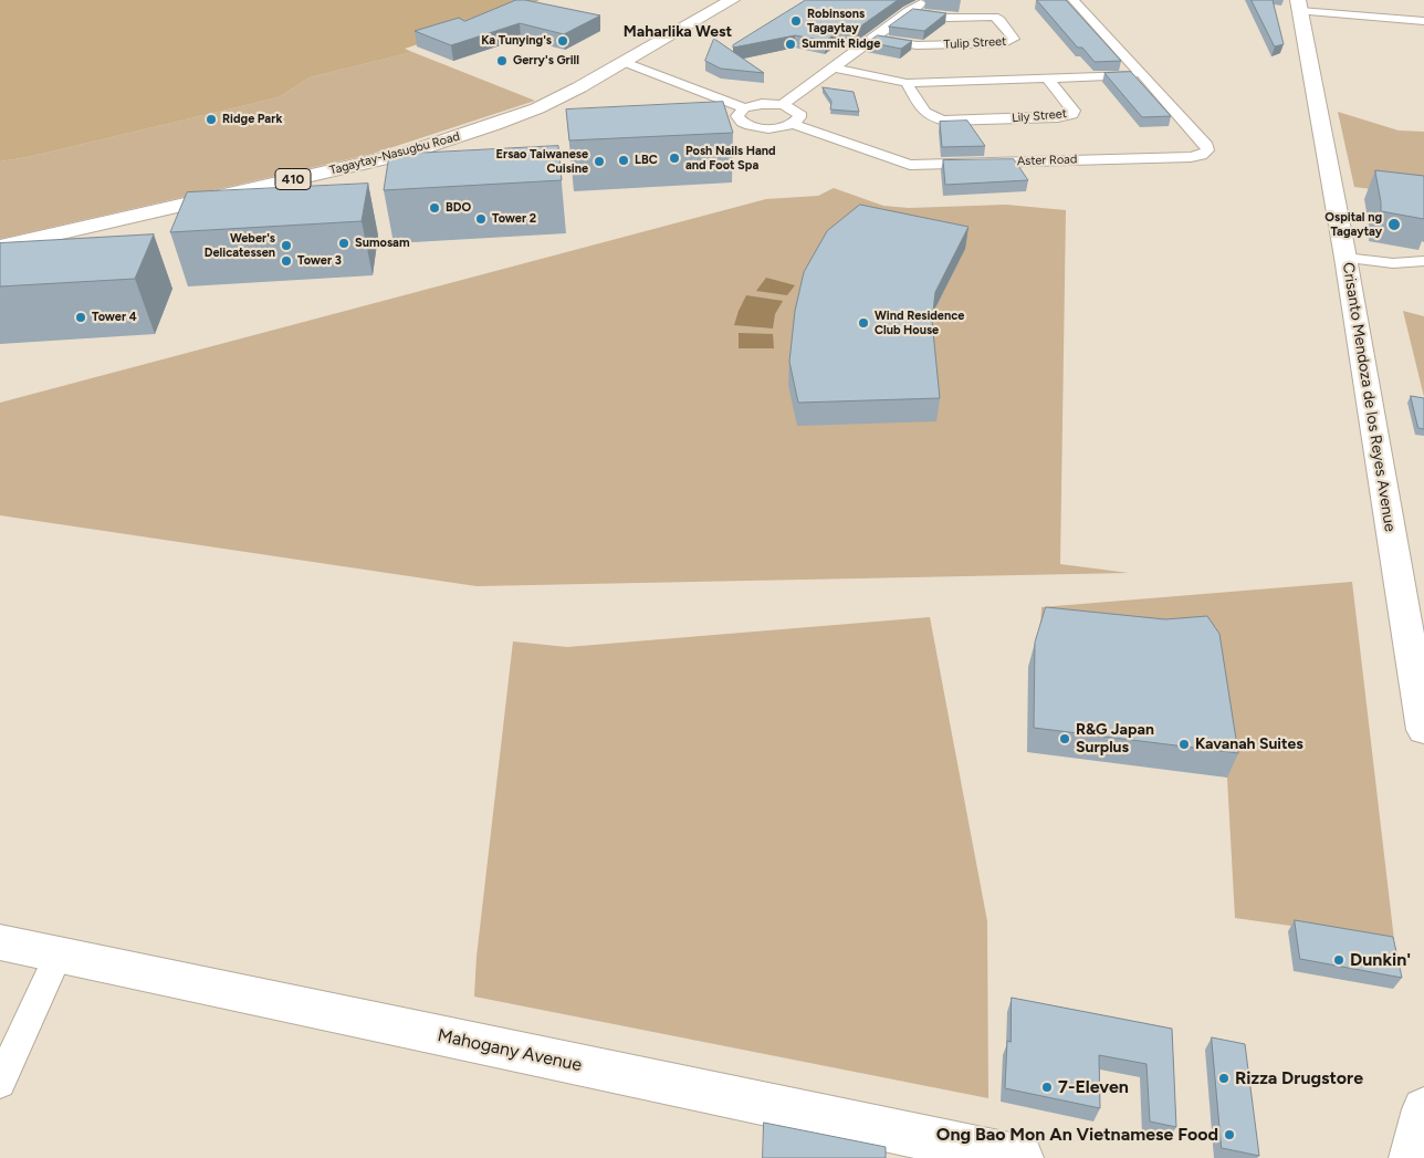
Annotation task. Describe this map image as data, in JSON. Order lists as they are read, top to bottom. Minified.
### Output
{"streets":{"main road":["Tagaytay-Nasugbu Road","410","Crisanto Mendoza de los Reyes Avenue","Mahogany Avenue"],"street":["Tulip Street","Lily Street","Aster Road"]},"districts":["Maharlika West"],"places":["Robinsons Tagaytay","Ka Tunying's","Summit Ridge","Gerry's Grill","Ridge Park","Posh Nails Hand and Foot Spa","LBC","Ersao Taiwanese Cuisine","BDO","Tower 2","Ospital ng Tagaytay","Sumosam","Weber's Delicatessen","Tower 3","Tower 4","Wind Residence Club House","R&G Japan Surplus","Kavanah Suites","Dunkin'","Rizza Drugstore","7-Eleven","Ong Bao Mon An Vietnamese Food"]}
